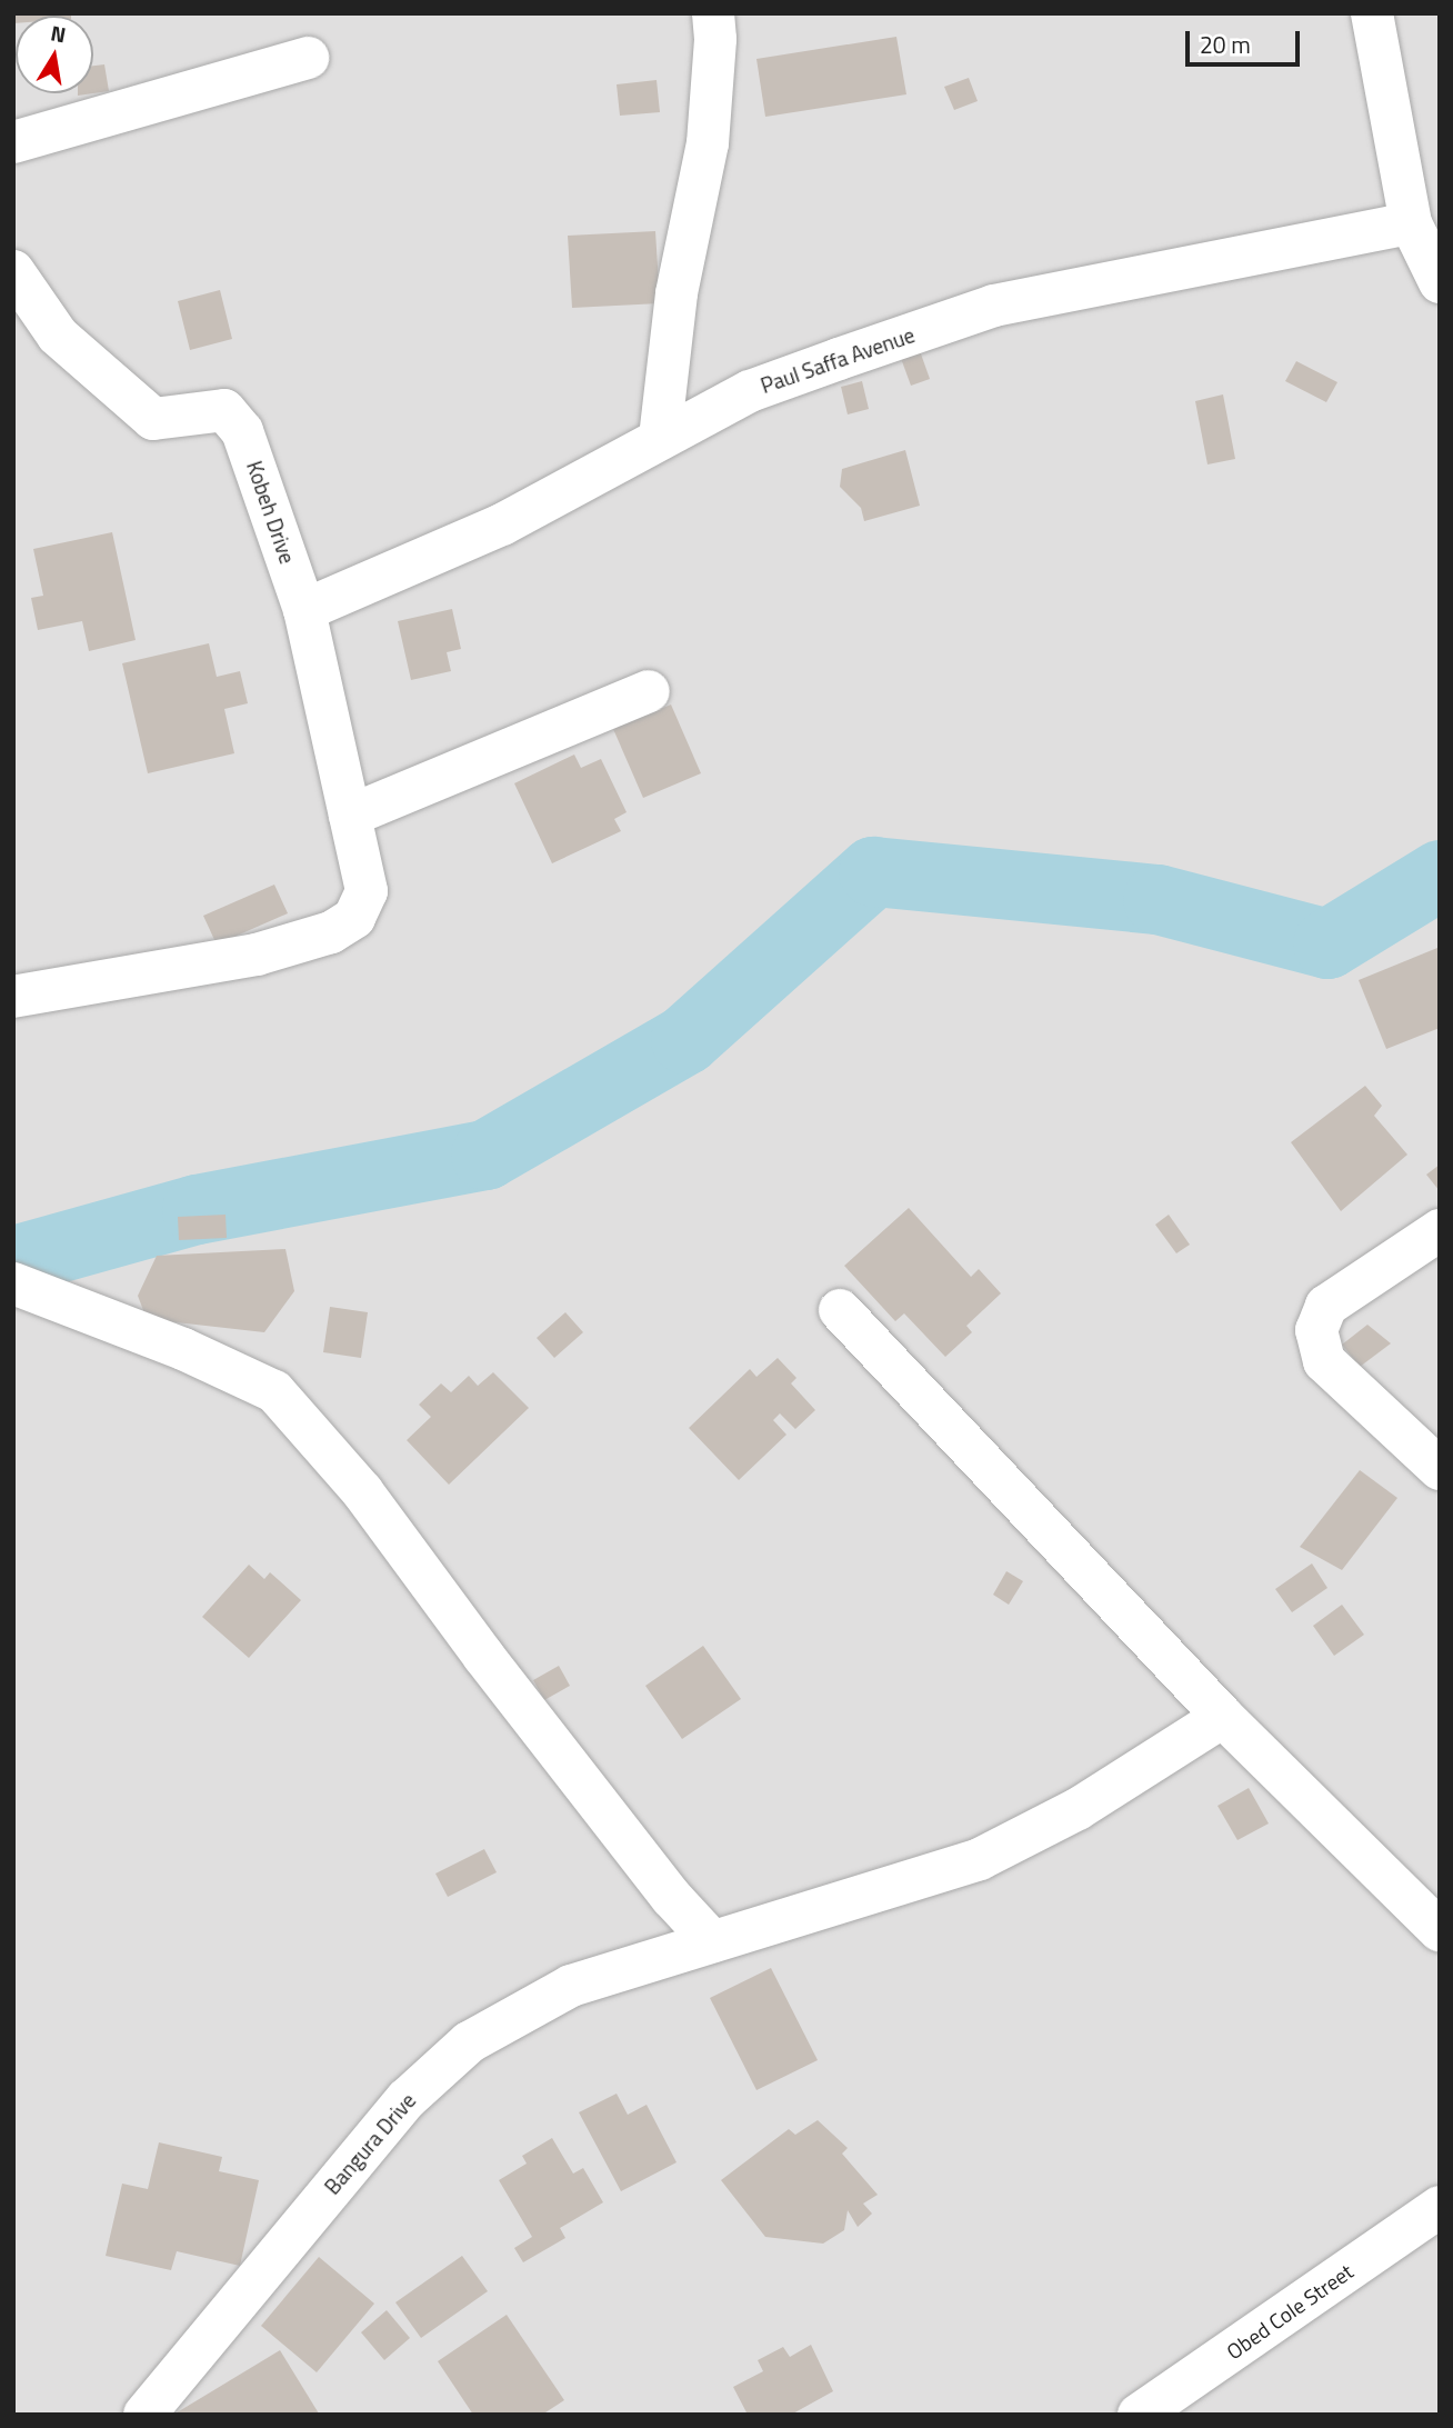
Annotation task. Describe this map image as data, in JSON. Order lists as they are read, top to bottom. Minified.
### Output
{"streets":{"street":["Paul Saffa Avenue","Kobeh Drive","Bangura Drive","Obed Cole Street"]},"crossings":[["Paul Saffa Avenue","Kobeh Drive"]],"scale_bar":"20 m","north":"top"}
